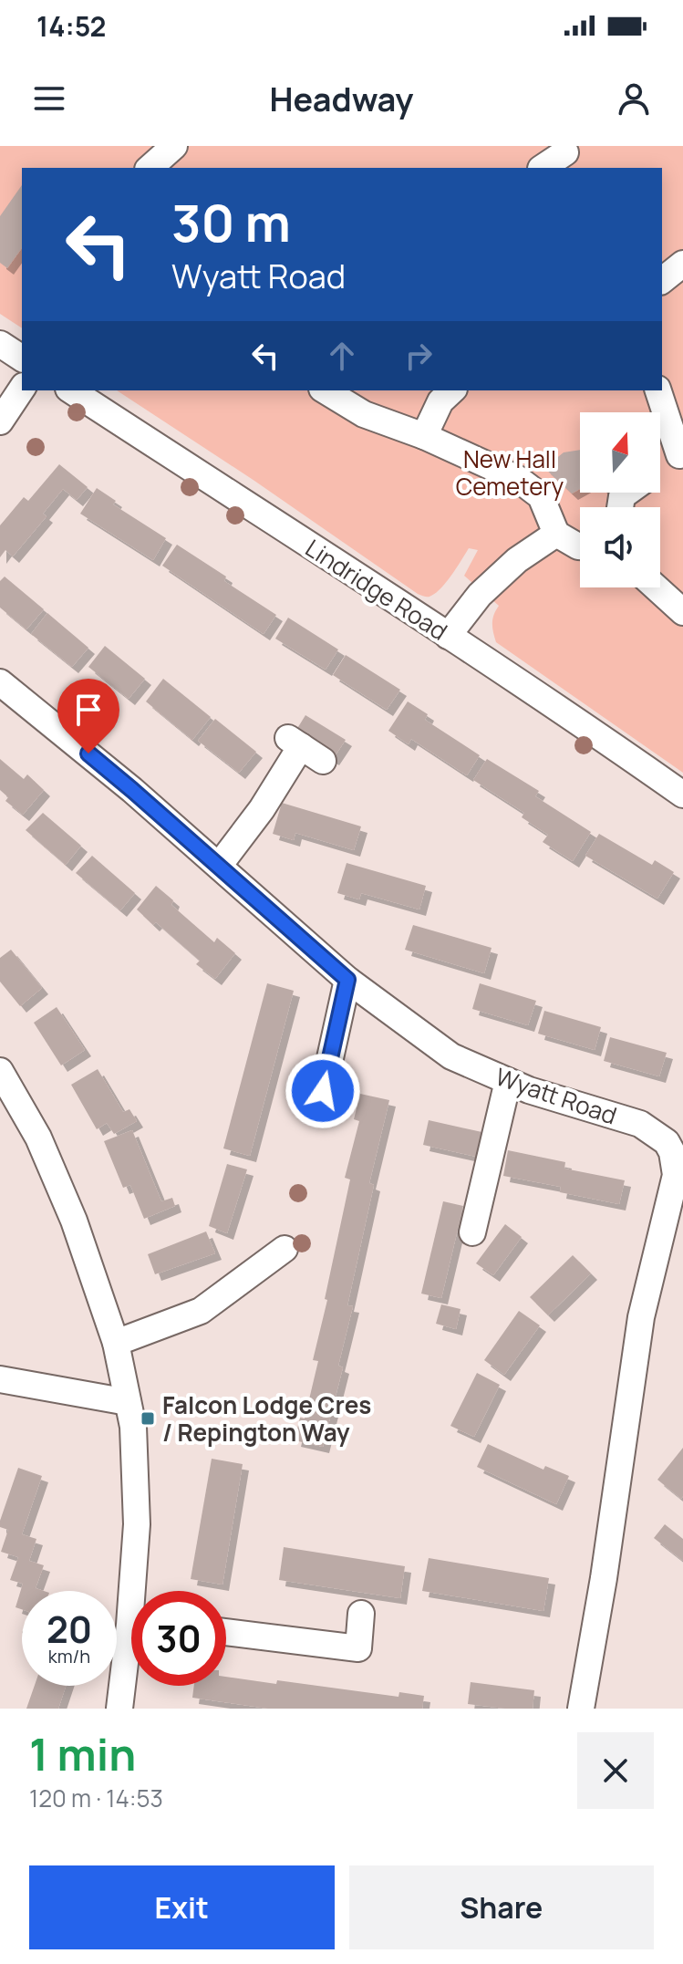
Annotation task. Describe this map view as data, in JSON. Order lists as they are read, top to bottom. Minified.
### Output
{"streets":{"street":["Lindridge Road","Wyatt Road"]},"parks":["New Hall Cemetery"],"places":{"transit":["Falcon Lodge Cres / Repington Way"]},"north":"top","page":{"status":"14:52","header":"Headway","turn":["30 m","Wyatt Road"],"speed":"20 km/h","limit":"30","heading":["1 min","120 m · 14:53"],"buttons":["Exit","Share"]}}
